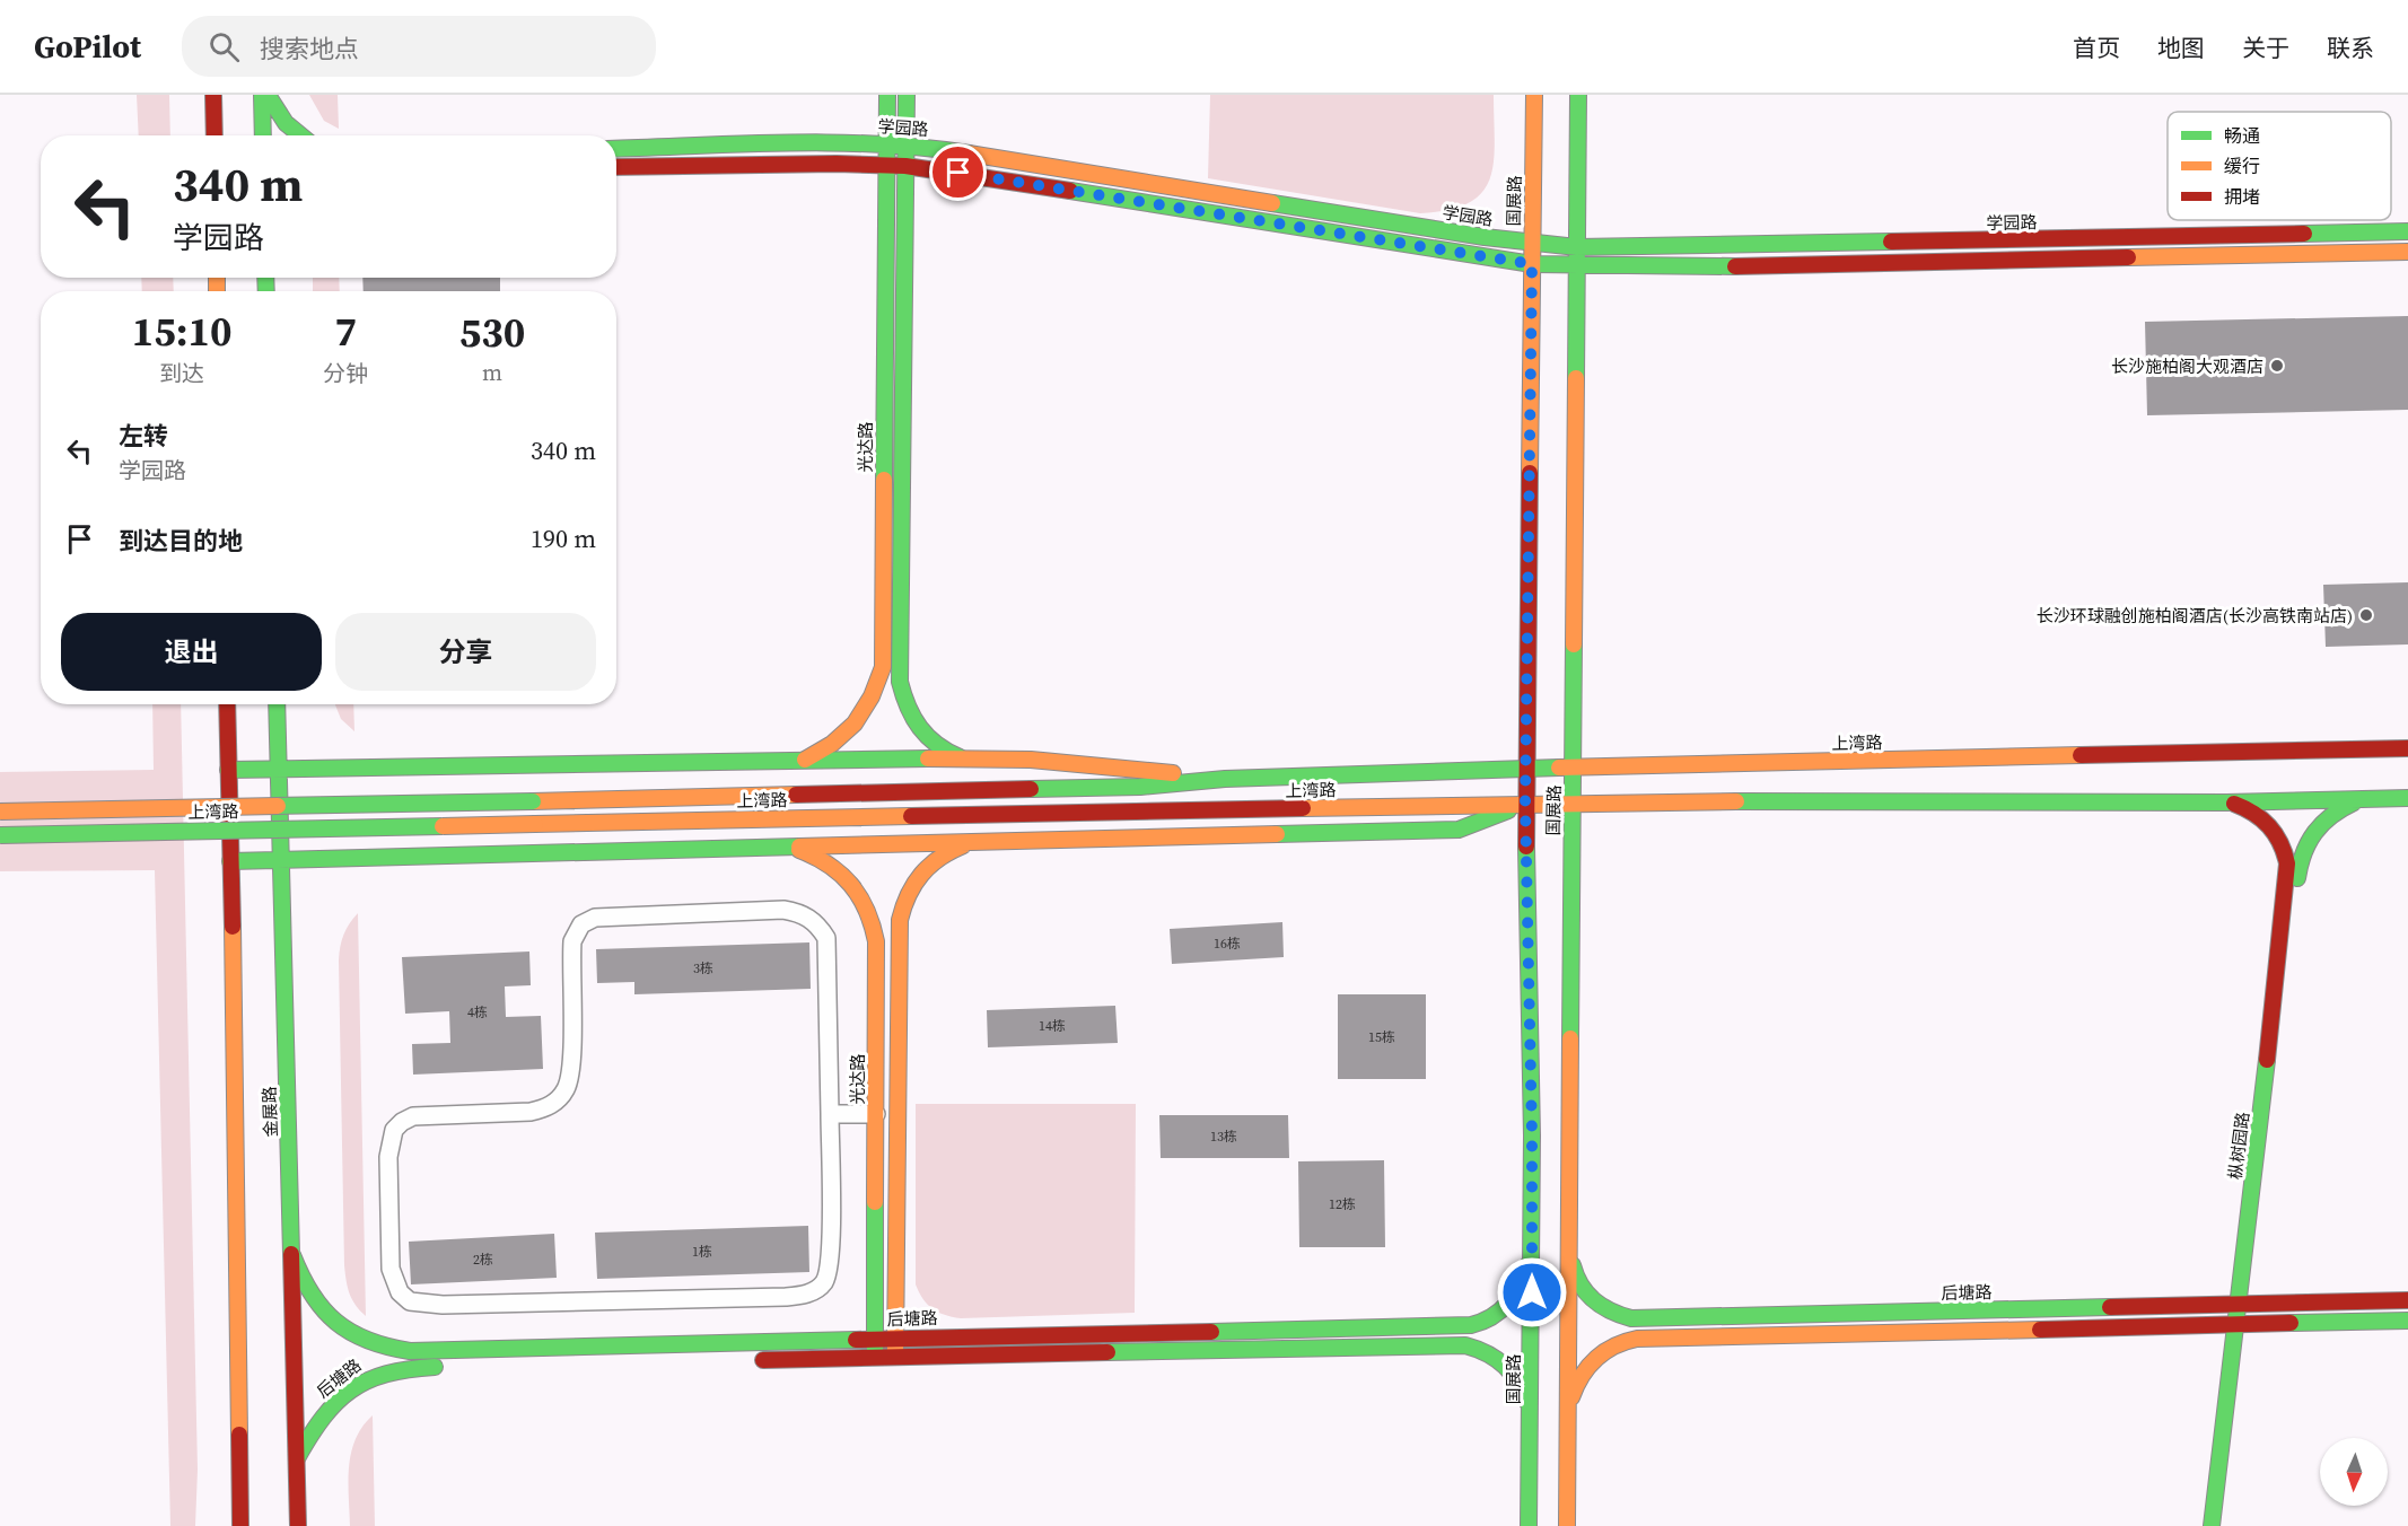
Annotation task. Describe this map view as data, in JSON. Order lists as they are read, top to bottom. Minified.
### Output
{"streets":{"main road":["学园路","国展路","光达路","上湾路","金展路","枞树园路","后塘路"]},"crossings":[["学园路","国展路"],["学园路","光达路"],["国展路","上湾路"],["国展路","后塘路"],["光达路","上湾路"],["光达路","后塘路"],["上湾路","金展路"],["上湾路","枞树园路"],["金展路","后塘路"],["枞树园路","后塘路"]],"places":["长沙施柏阁大观酒店","长沙环球融创施柏阁酒店(长沙高铁南站店)"],"house_numbers":["16栋","3栋","4栋","14栋","15栋","13栋","12栋","1栋","2栋"],"legend":["畅通","缓行","拥堵"],"north":"bottom","page":{"header":"GoPilot","search":"搜索地点","nav":["首页","地图","关于","联系"],"turn":["340 m","学园路"],"eta":["15:10","到达","7","分钟","530","m"],"list":[{"name":"左转","note":"学园路","value":"340 m"},{"name":"到达目的地","value":"190 m"}],"buttons":["退出","分享"]}}
